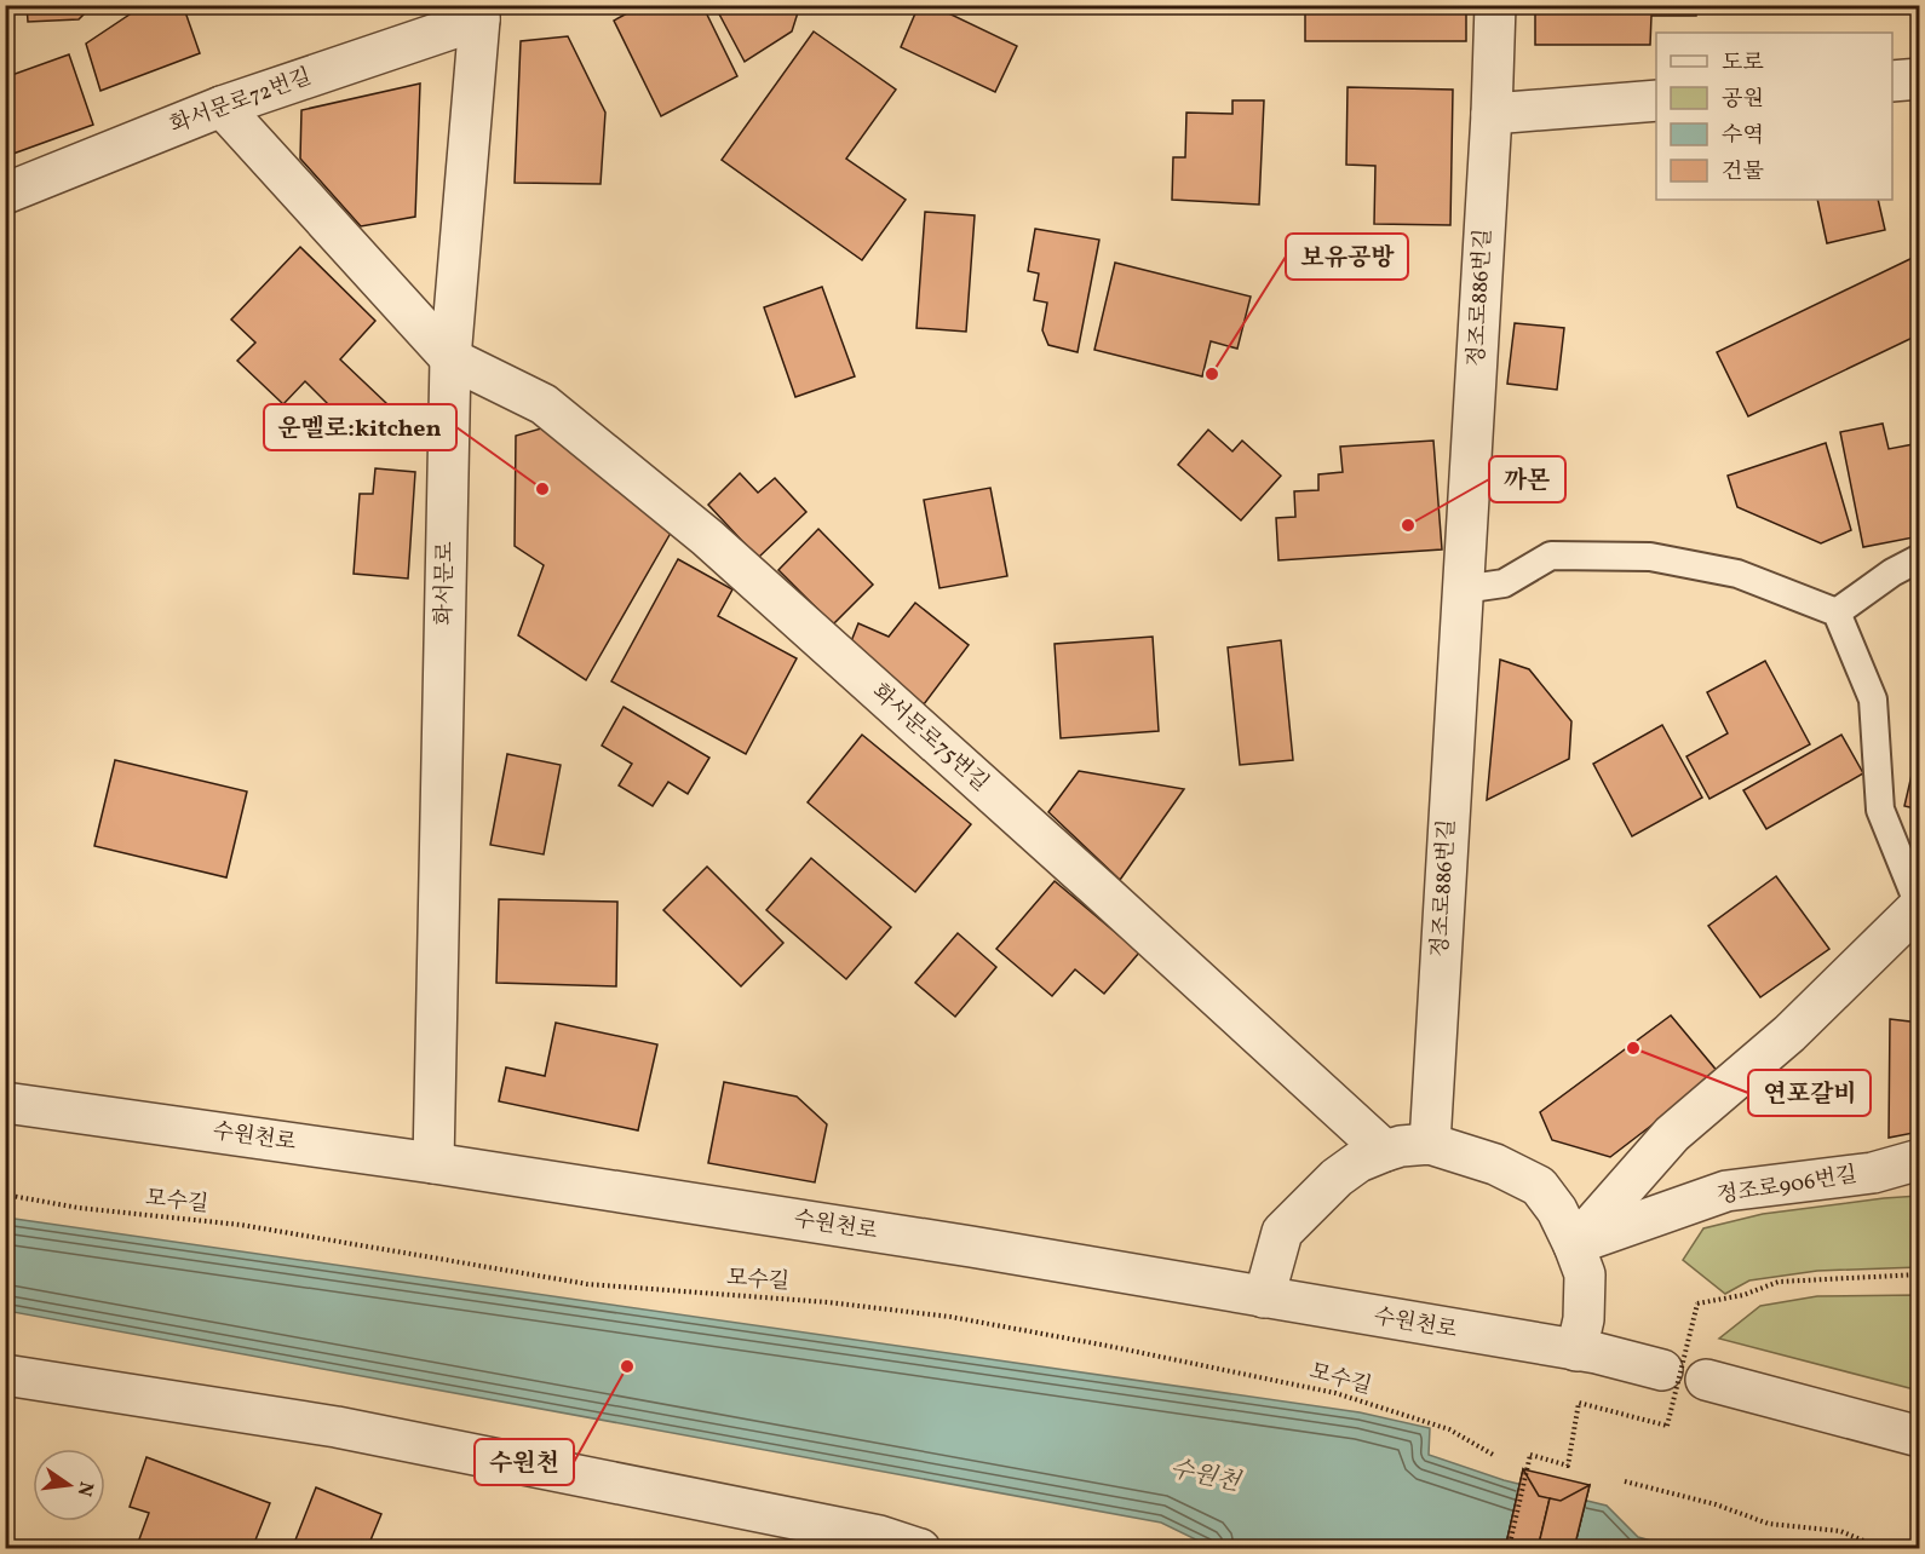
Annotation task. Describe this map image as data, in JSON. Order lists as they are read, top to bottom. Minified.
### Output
{"streets":{"street":["화서문로72번길","정조로886번길","화서문로","화서문로75번길","수원천로","정조로906번길"],"path":["모수길"]},"crossings":[["화서문로72번길","화서문로"],["화서문로","화서문로75번길"],["화서문로","수원천로"]],"water":["수원천"],"places":["보유공방","운멜로:kitchen","까몬","연포갈비","수원천"],"legend":["도로","공원","수역","건물"],"north":"right"}
